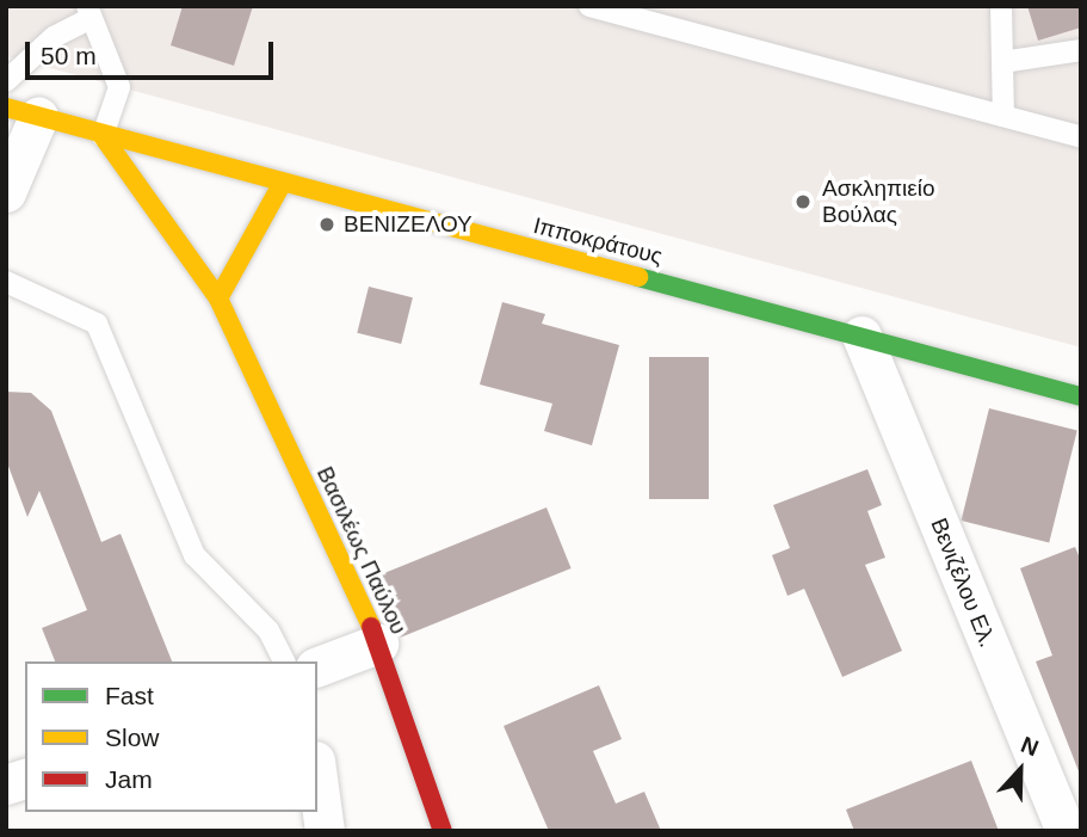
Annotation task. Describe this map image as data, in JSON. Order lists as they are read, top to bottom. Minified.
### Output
{"streets":{"street":["Ιπποκράτους","Βασιλέως Παύλου","Βενιζέλου Ελ."]},"crossings":[["Ιπποκράτους","Βασιλέως Παύλου"],["Ιπποκράτους","Βενιζέλου Ελ."]],"places":["Ασκληπιείο Βούλας","ΒΕΝΙΖΕΛΟΥ"],"legend":["Fast","Slow","Jam"],"scale_bar":"50 m","north":"top"}
